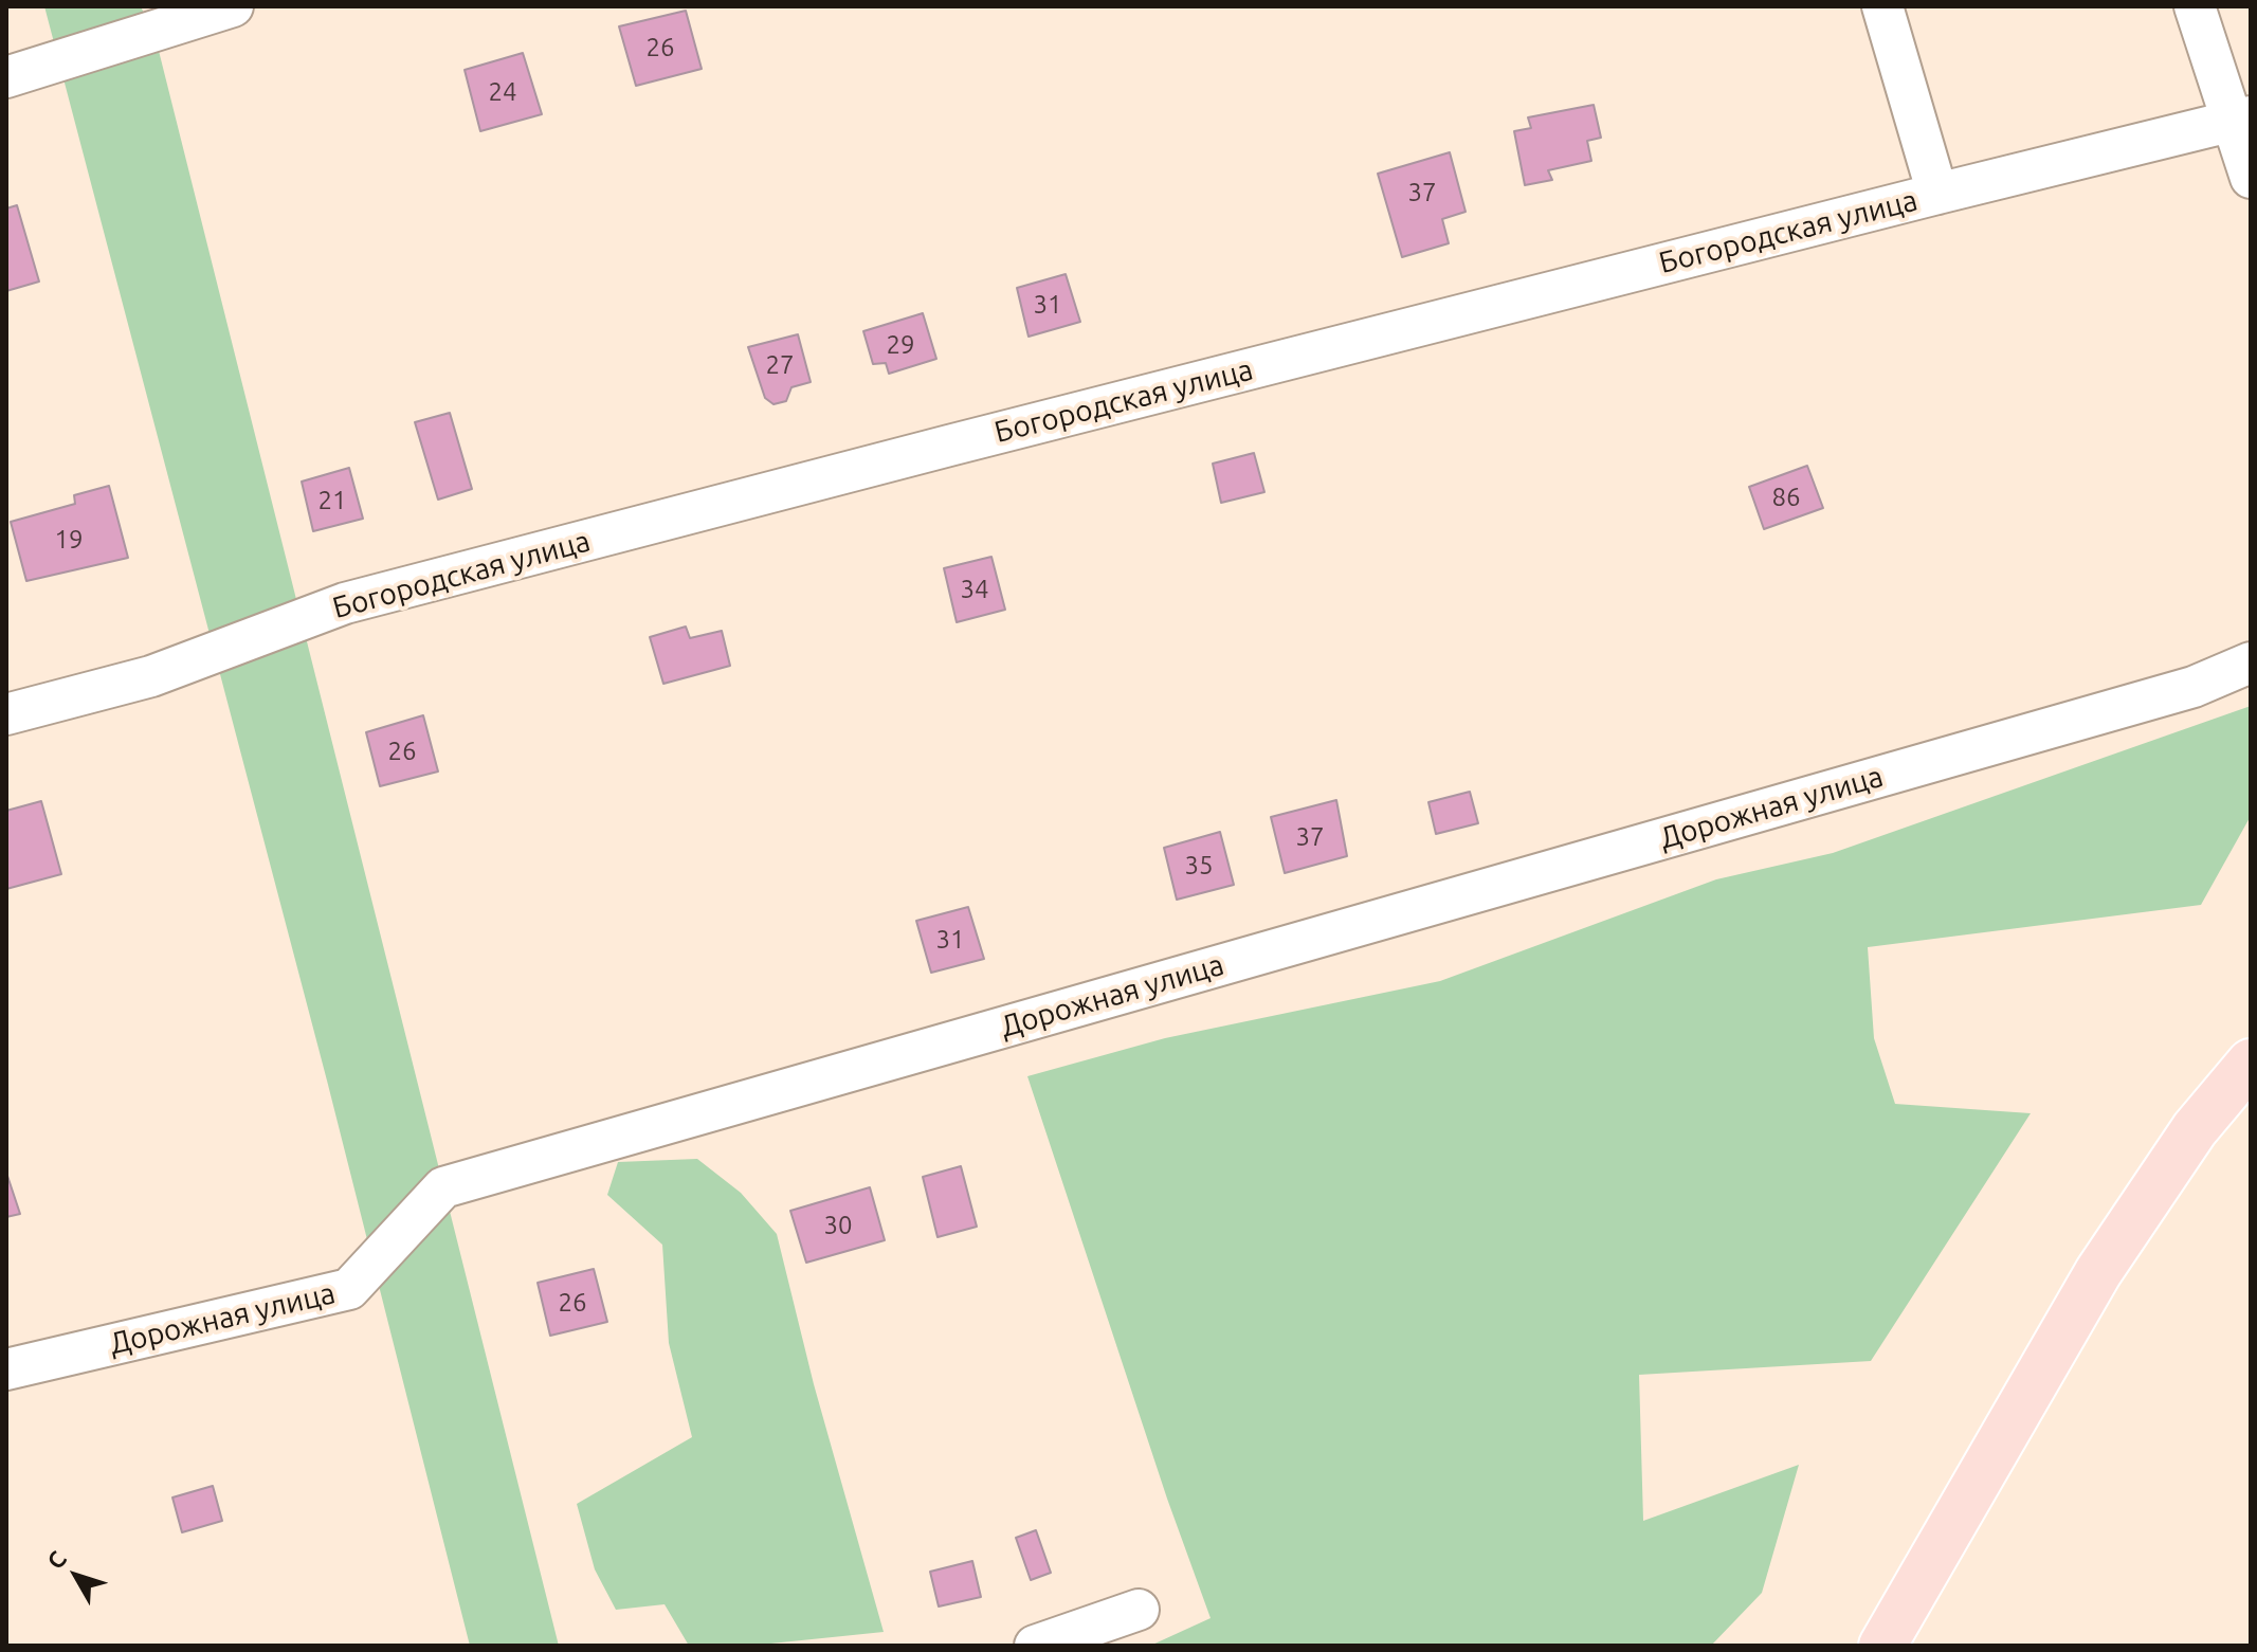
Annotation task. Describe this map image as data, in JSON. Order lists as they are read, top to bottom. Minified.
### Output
{"streets":{"street":["Богородская улица","Дорожная улица"]},"house_numbers":["26","24","37","31","29","27","86","21","19","34","26","37","35","31","30","26"],"north":"top left"}
